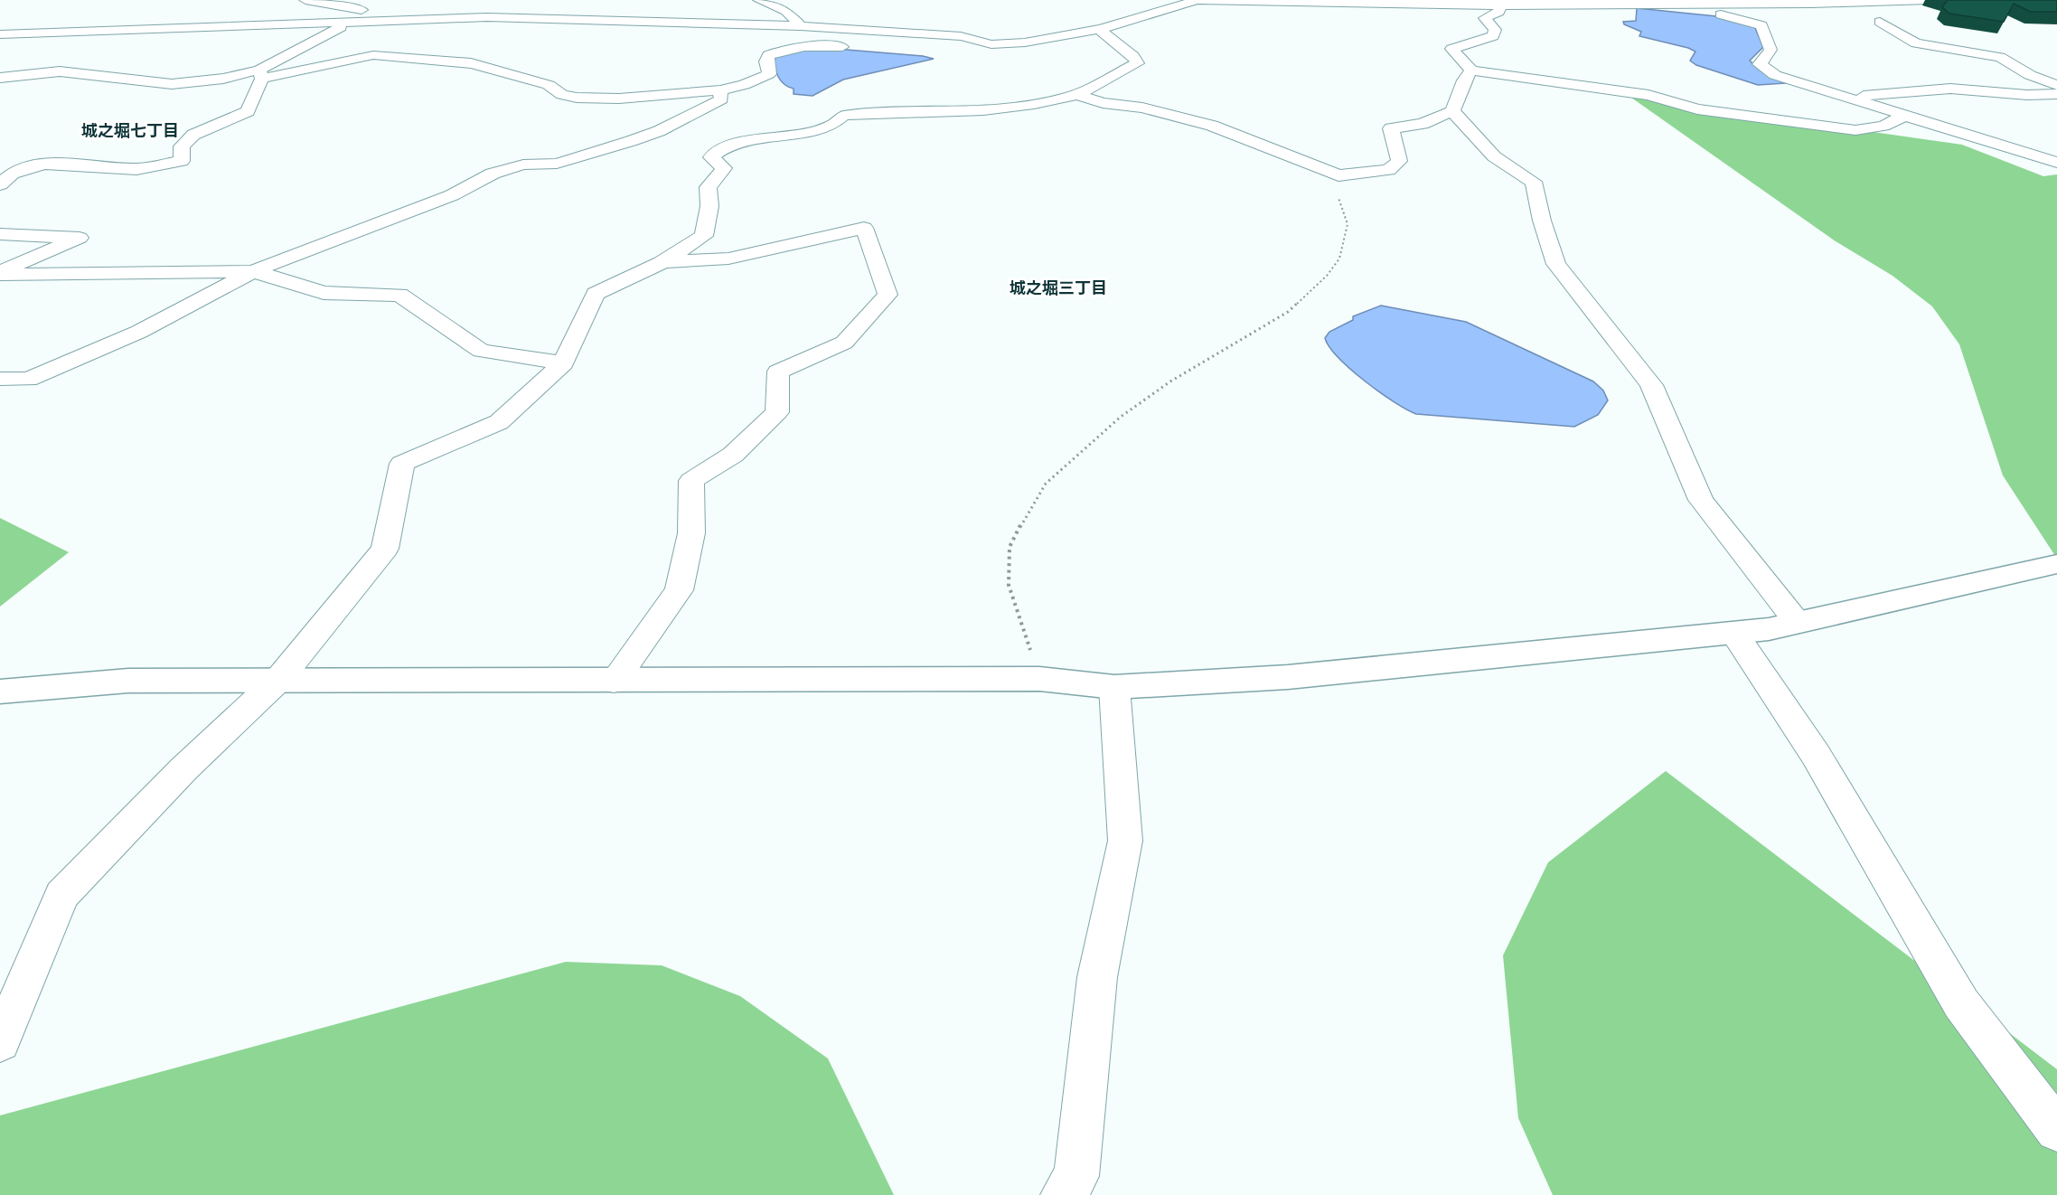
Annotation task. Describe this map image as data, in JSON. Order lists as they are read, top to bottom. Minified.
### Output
{"districts":["城之堀七丁目","城之堀三丁目"]}
